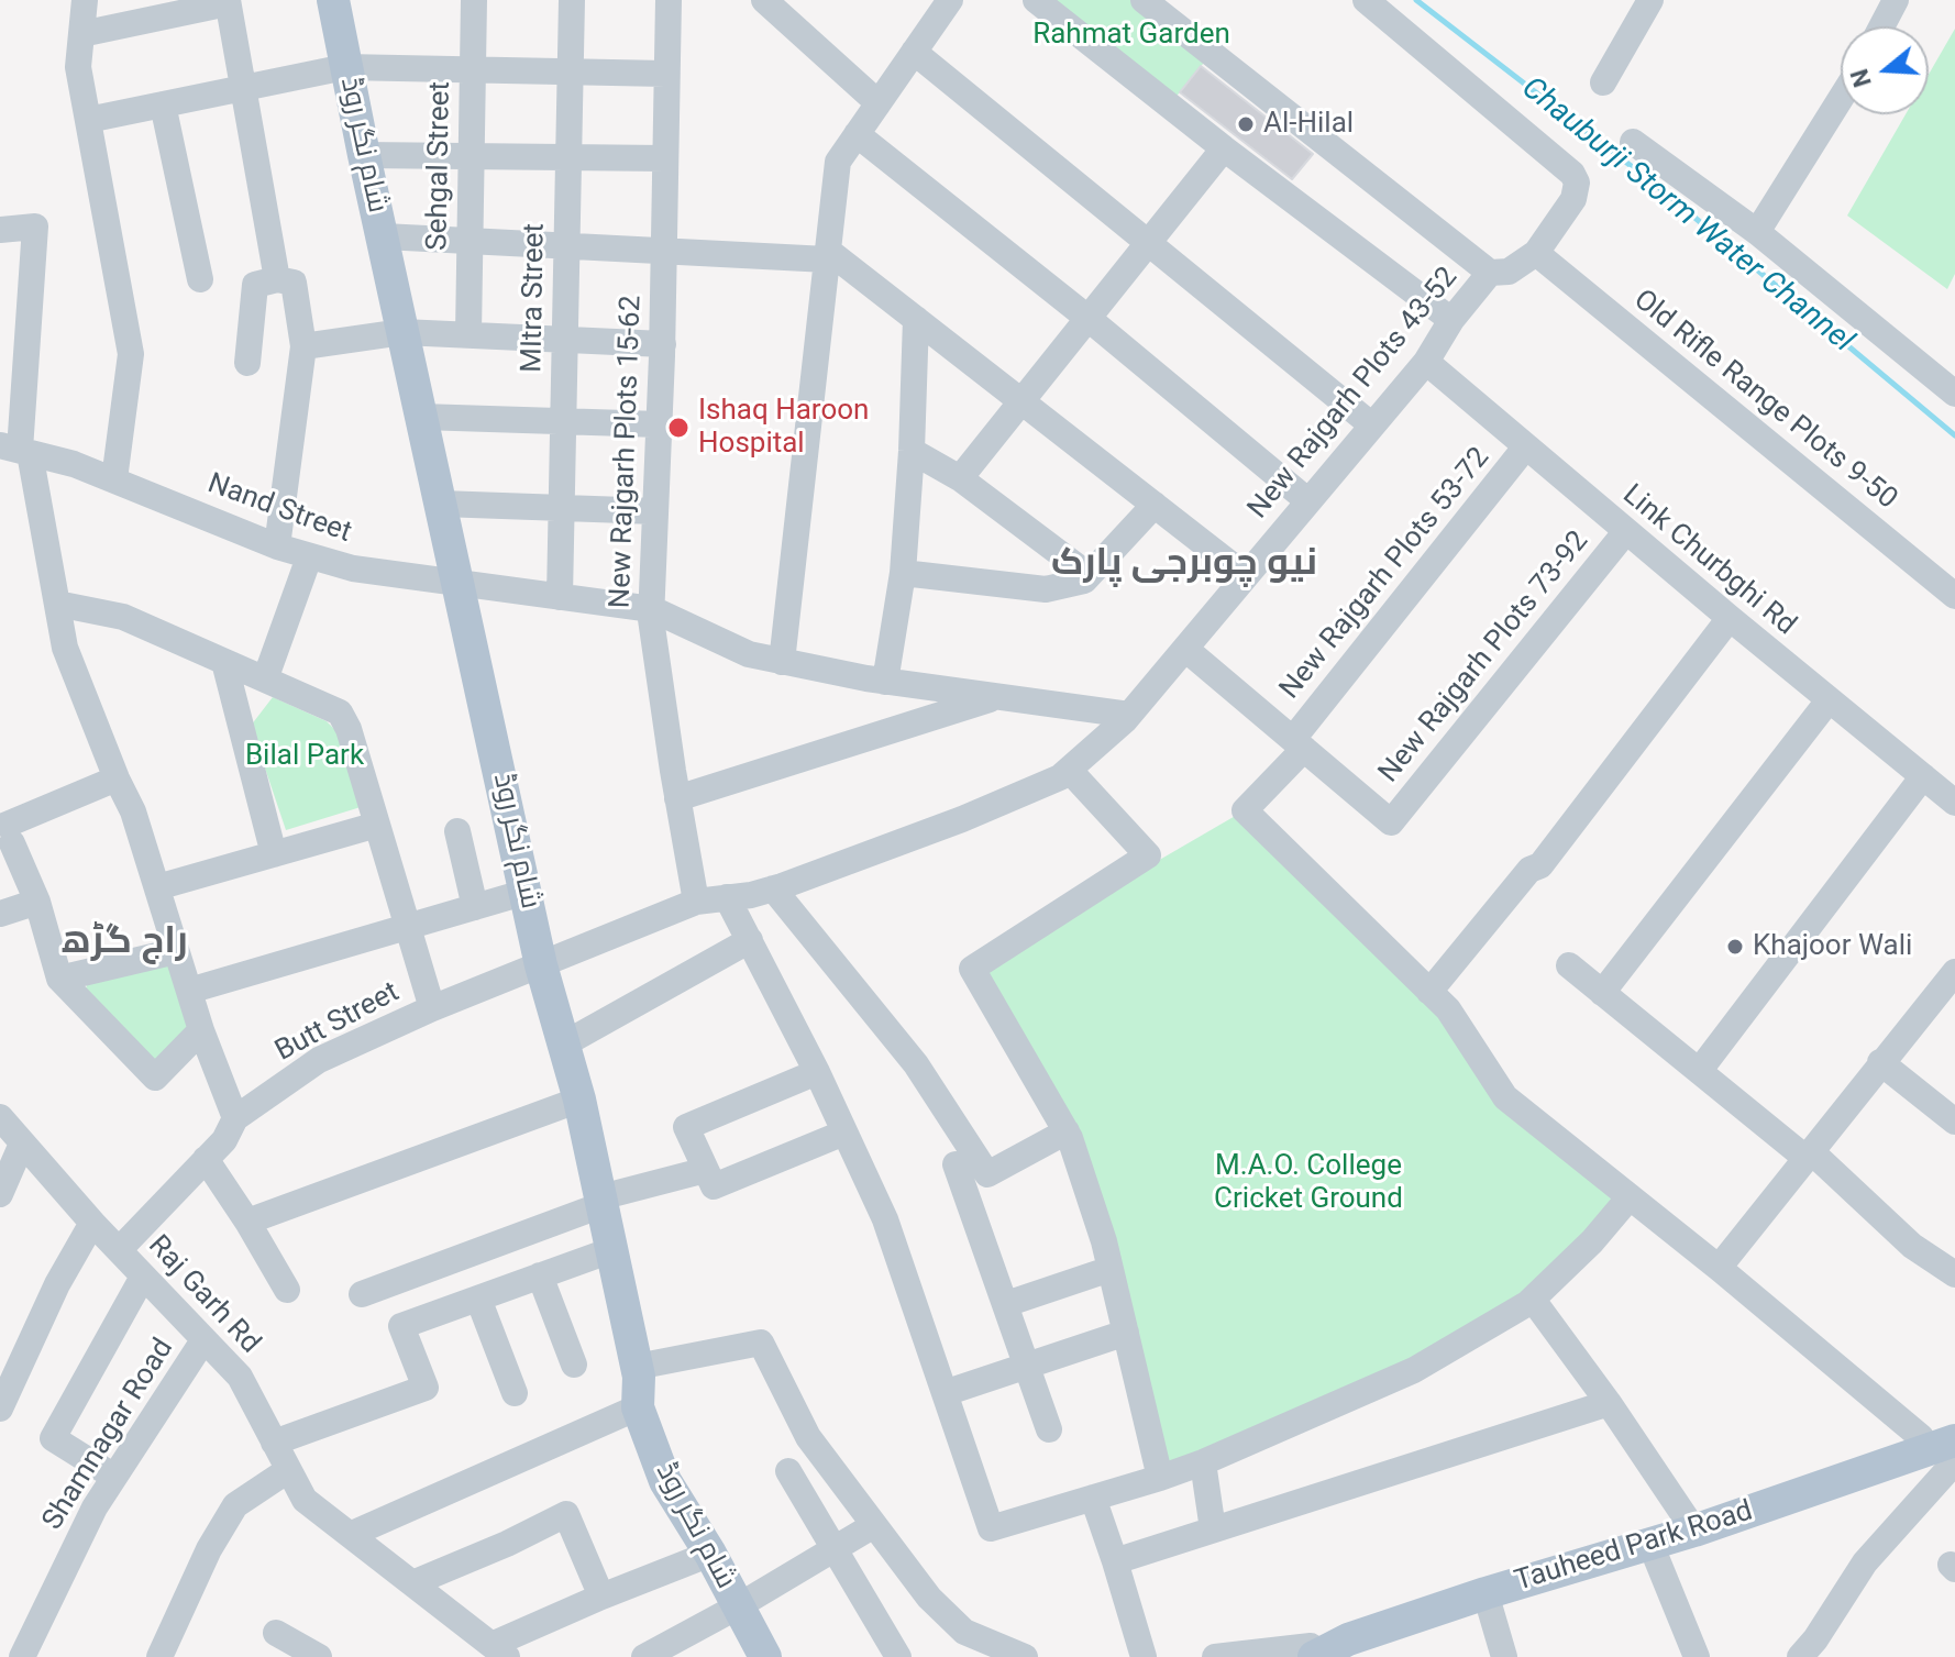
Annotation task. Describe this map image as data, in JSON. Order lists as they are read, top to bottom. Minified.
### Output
{"streets":{"main road":["شام نگر روڈ","Tauheed Park Road"],"street":["Sehgal Street","MItra Street","New Rajgarh Plots 43-52","Old Rifle Range Plots 9-50","New Rajgarh Plots 15-62","Nand Street","Link Churbghi Rd","New Rajgarh Plots 53-72","New Rajgarh Plots 73-92","Butt Street","Raj Garh Rd","Shamnagar Road"]},"crossings":[["شام نگر روڈ","Nand Street"],["شام نگر روڈ","Butt Street"],["MItra Street","Nand Street"],["New Rajgarh Plots 43-52","Nand Street"],["New Rajgarh Plots 43-52","Link Churbghi Rd"],["New Rajgarh Plots 43-52","Butt Street"],["New Rajgarh Plots 15-62","Nand Street"],["New Rajgarh Plots 15-62","Butt Street"],["Link Churbghi Rd","New Rajgarh Plots 53-72"],["Link Churbghi Rd","New Rajgarh Plots 73-92"],["New Rajgarh Plots 53-72","New Rajgarh Plots 73-92"],["Butt Street","Raj Garh Rd"],["Raj Garh Rd","Shamnagar Road"]],"districts":["نیو چوبرجی پارک","راج گڑھ"],"water":["Chauburji Storm Water Channel"],"parks":["Rahmat Garden","Bilal Park","M.A.O. College Cricket Ground"],"places":["Al-Hilal","Ishaq Haroon Hospital","Khajoor Wali"],"north":"left"}
